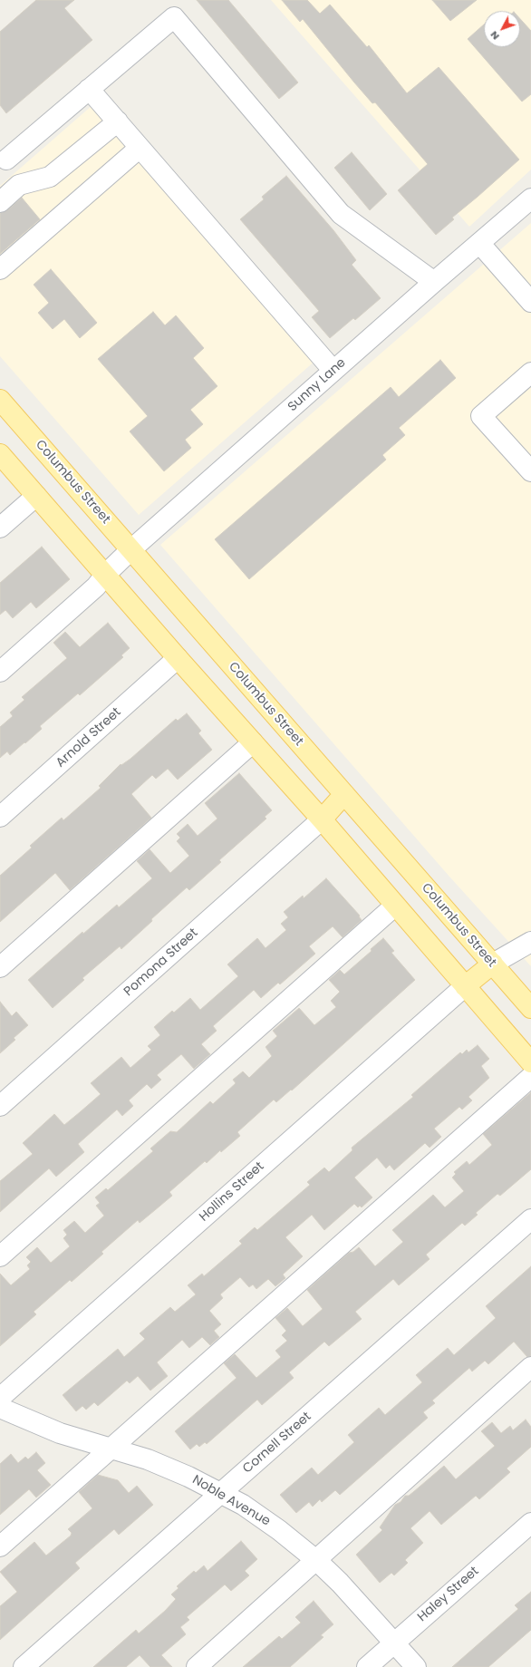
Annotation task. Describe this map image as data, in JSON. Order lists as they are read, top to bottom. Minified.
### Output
{"streets":{"main road":["Columbus Street"],"street":["Sunny Lane","Arnold Street","Pomona Street","Hollins Street","Cornell Street","Noble Avenue","Haley Street"]},"crossings":[["Sunny Lane","Columbus Street"],["Cornell Street","Noble Avenue"],["Noble Avenue","Haley Street"]],"north":"bottom left"}
